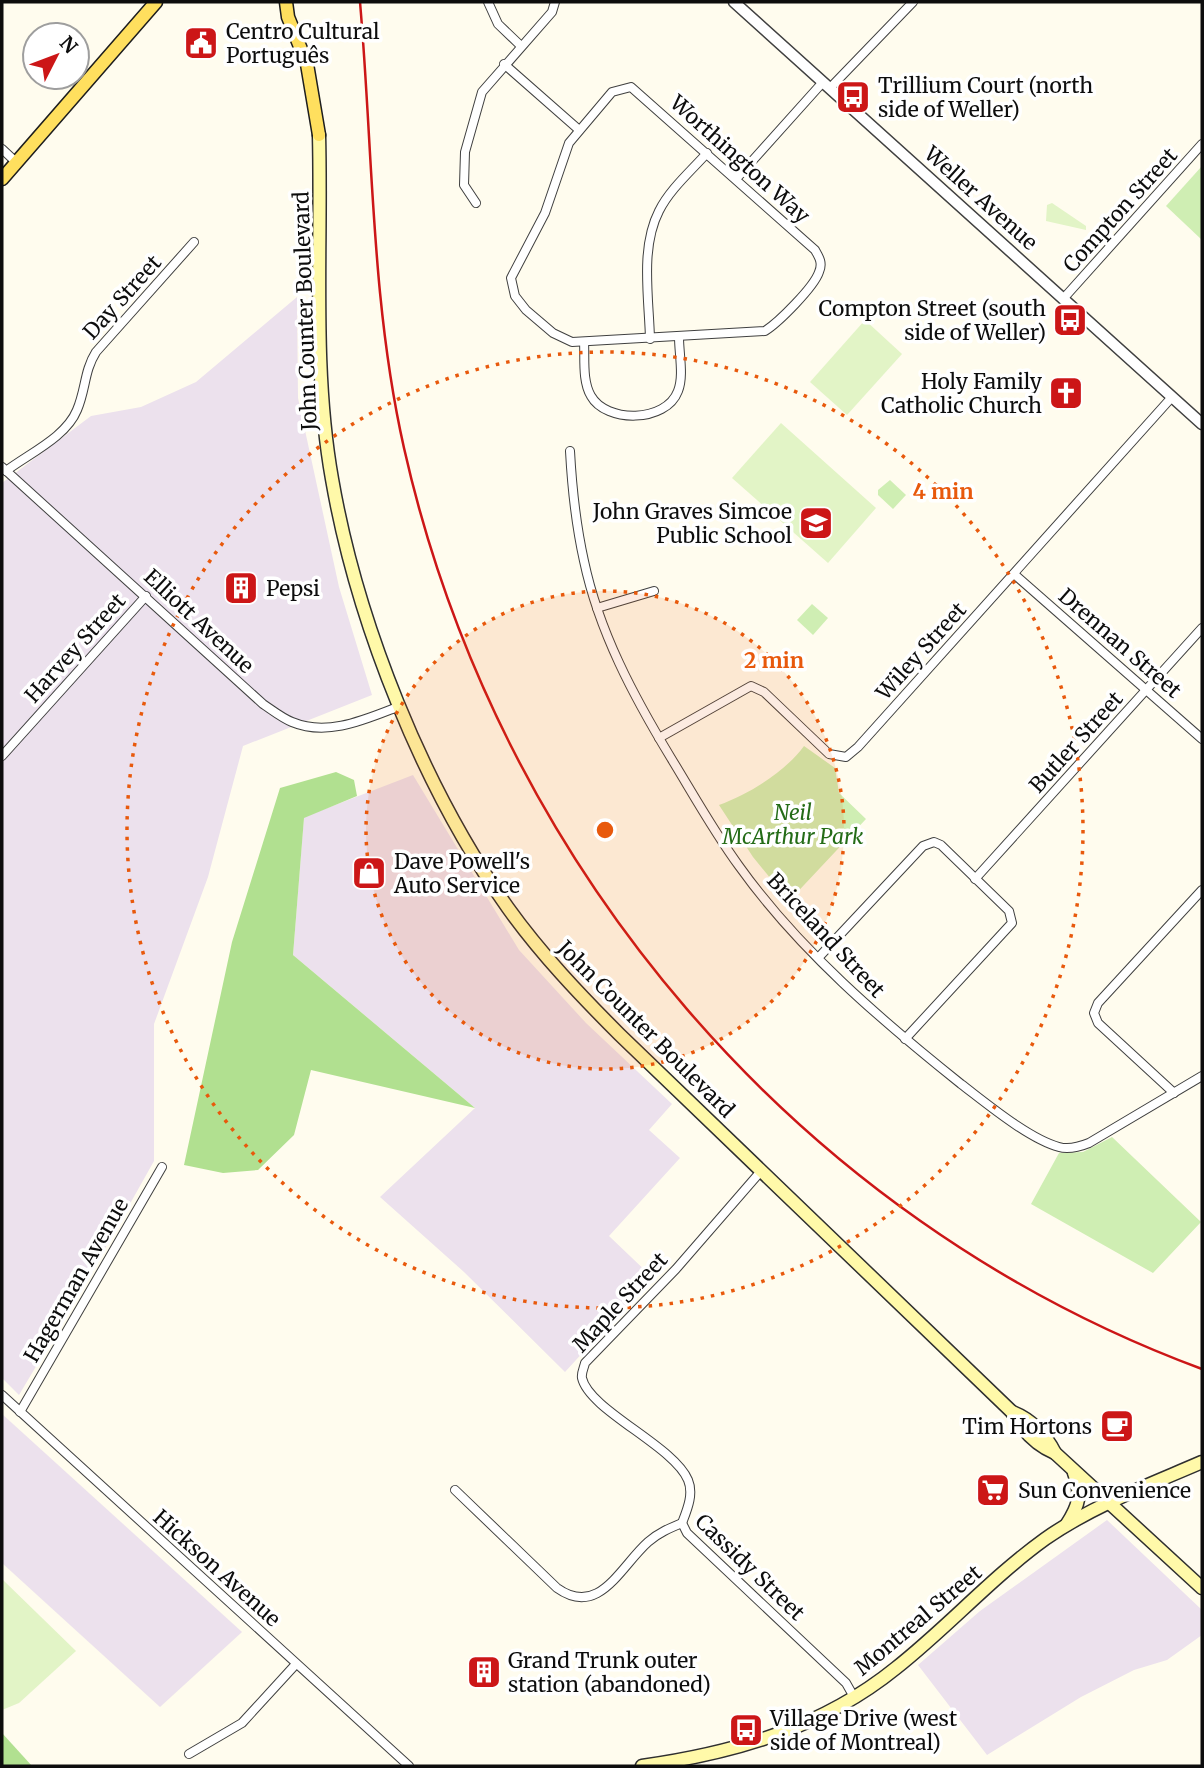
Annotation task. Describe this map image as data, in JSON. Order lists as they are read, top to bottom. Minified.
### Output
{"streets":{"main road":["John Counter Boulevard","Montreal Street"],"street":["Worthington Way","Weller Avenue","Compton Street","Day Street","Elliott Avenue","Drennan Street","Harvey Street","Wiley Street","Butler Street","Briceland Street","Hagerman Avenue","Maple Street","Cassidy Street","Hickson Avenue"]},"crossings":[["Weller Avenue","Compton Street"],["Weller Avenue","Wiley Street"],["Day Street","Elliott Avenue"],["John Counter Boulevard","Elliott Avenue"],["John Counter Boulevard","Maple Street"],["John Counter Boulevard","Montreal Street"],["Elliott Avenue","Harvey Street"],["Drennan Street","Wiley Street"],["Drennan Street","Butler Street"],["Wiley Street","Briceland Street"],["Hagerman Avenue","Hickson Avenue"],["Maple Street","Cassidy Street"],["Cassidy Street","Montreal Street"]],"parks":["Neil McArthur Park"],"places":{"public building":["Centro Cultural Português"],"bus stop":["Trillium Court (north side of Weller)","Compton Street (south side of Weller)","Village Drive (west side of Montreal)"],"church":["Holy Family Catholic Church"],"school or university":["John Graves Simcoe Public School"],"building":["Pepsi","Grand Trunk outer station (abandoned)"],"shop":["Dave Powell's Auto Service"],"cafe":["Tim Hortons"],"supermarket":["Sun Convenience"]},"north":"top right","rings":["4 min","2 min"]}
